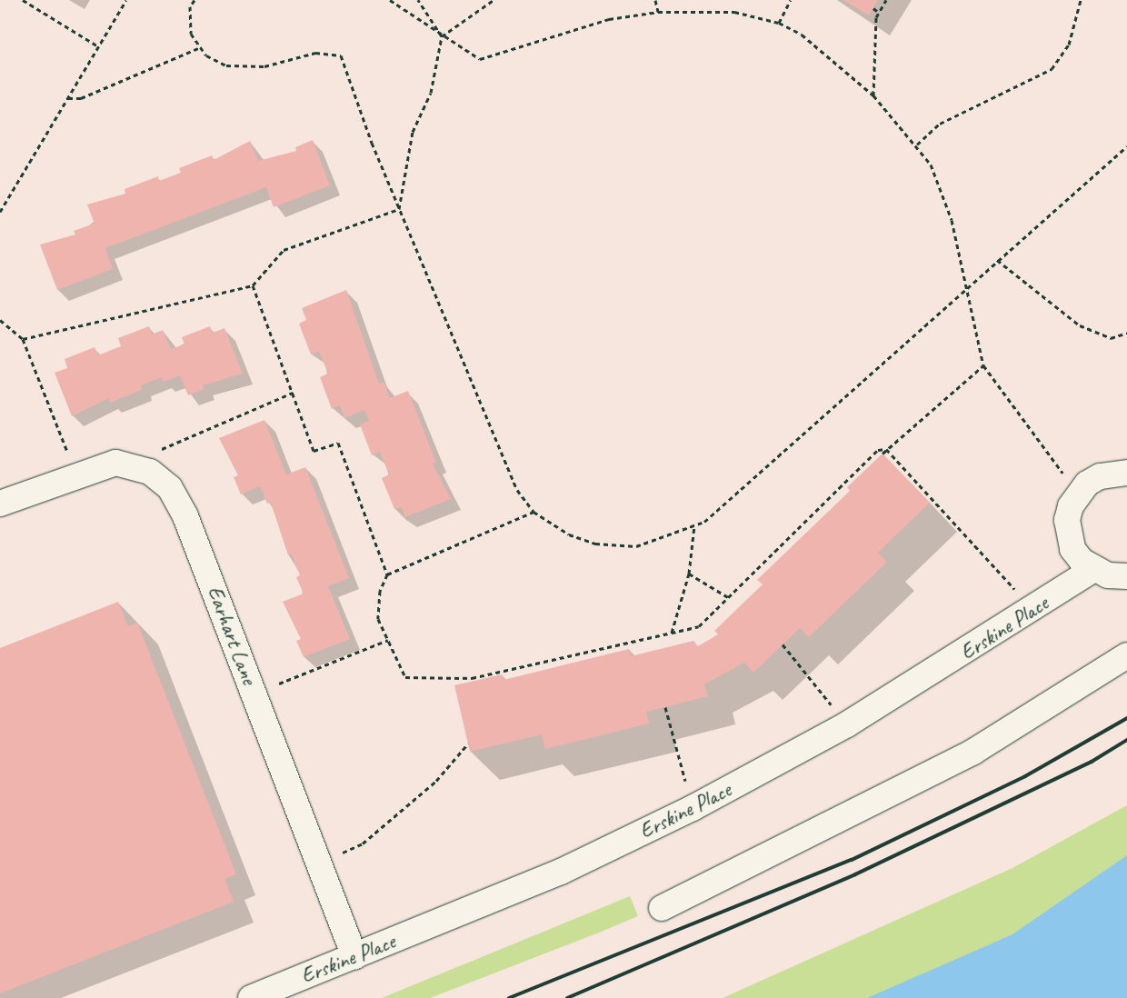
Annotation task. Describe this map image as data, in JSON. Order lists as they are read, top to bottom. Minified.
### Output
{"streets":{"street":["Erskine Place","Earhart Lane"]},"crossings":[["Erskine Place","Earhart Lane"]]}
